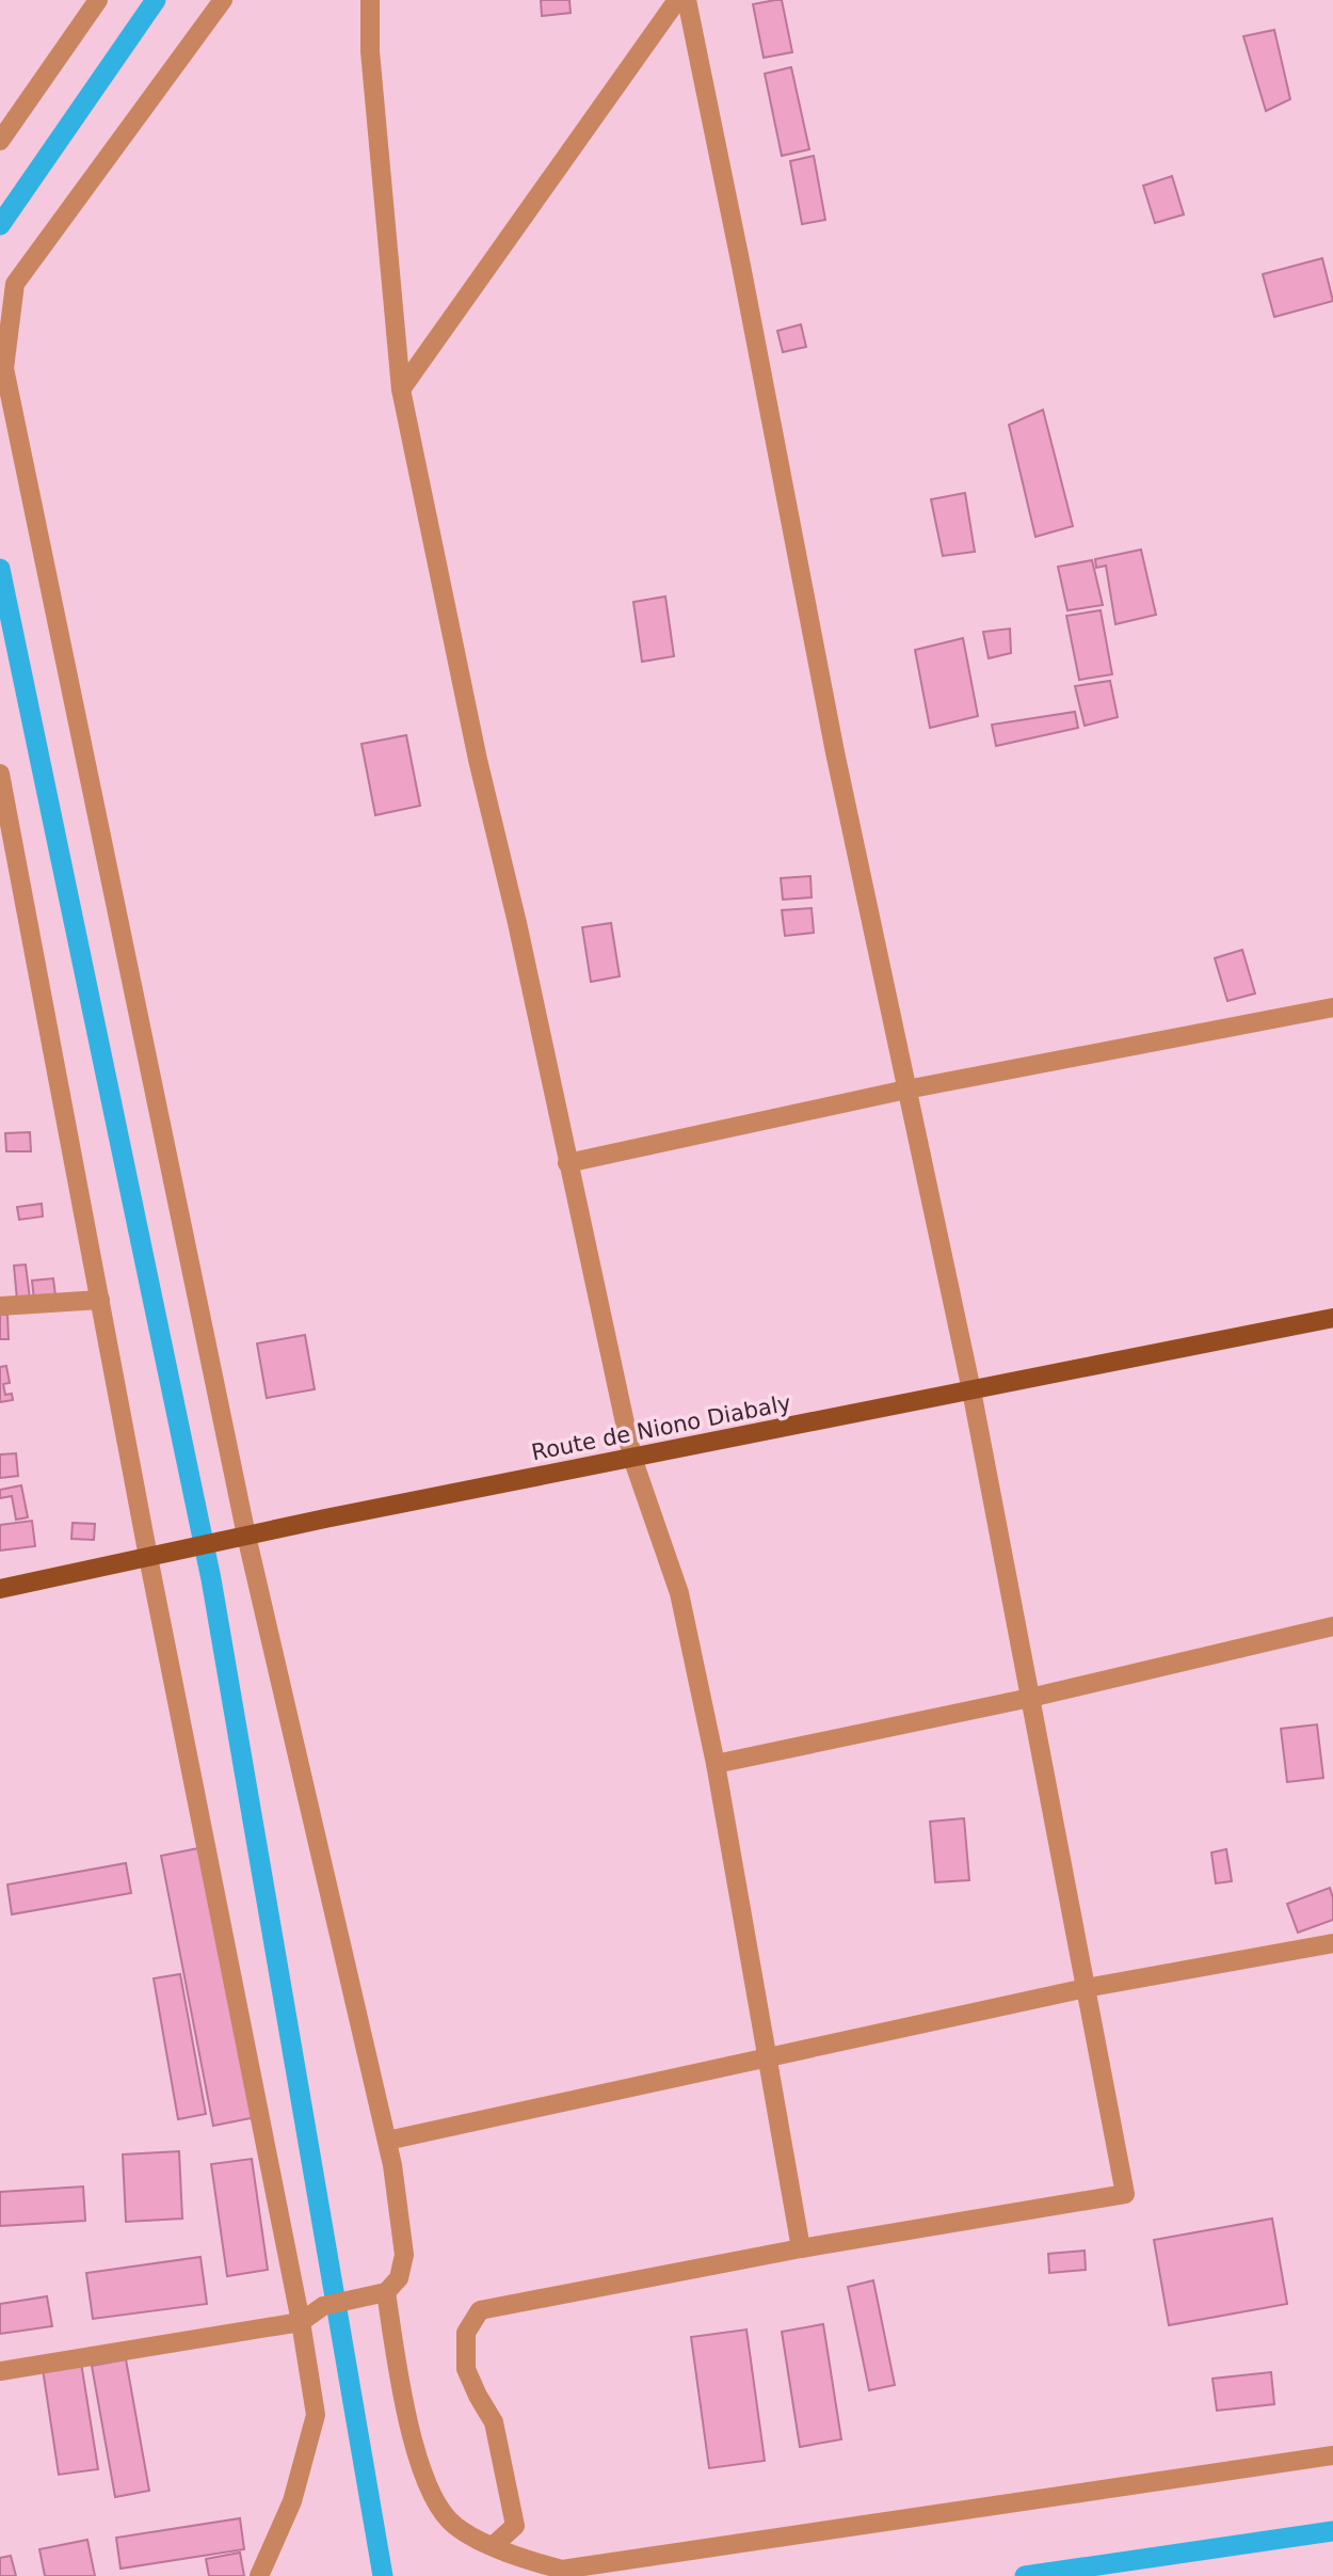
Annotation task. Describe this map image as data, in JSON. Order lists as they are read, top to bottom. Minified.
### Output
{"streets":{"main road":["Route de Niono Diabaly"]}}
